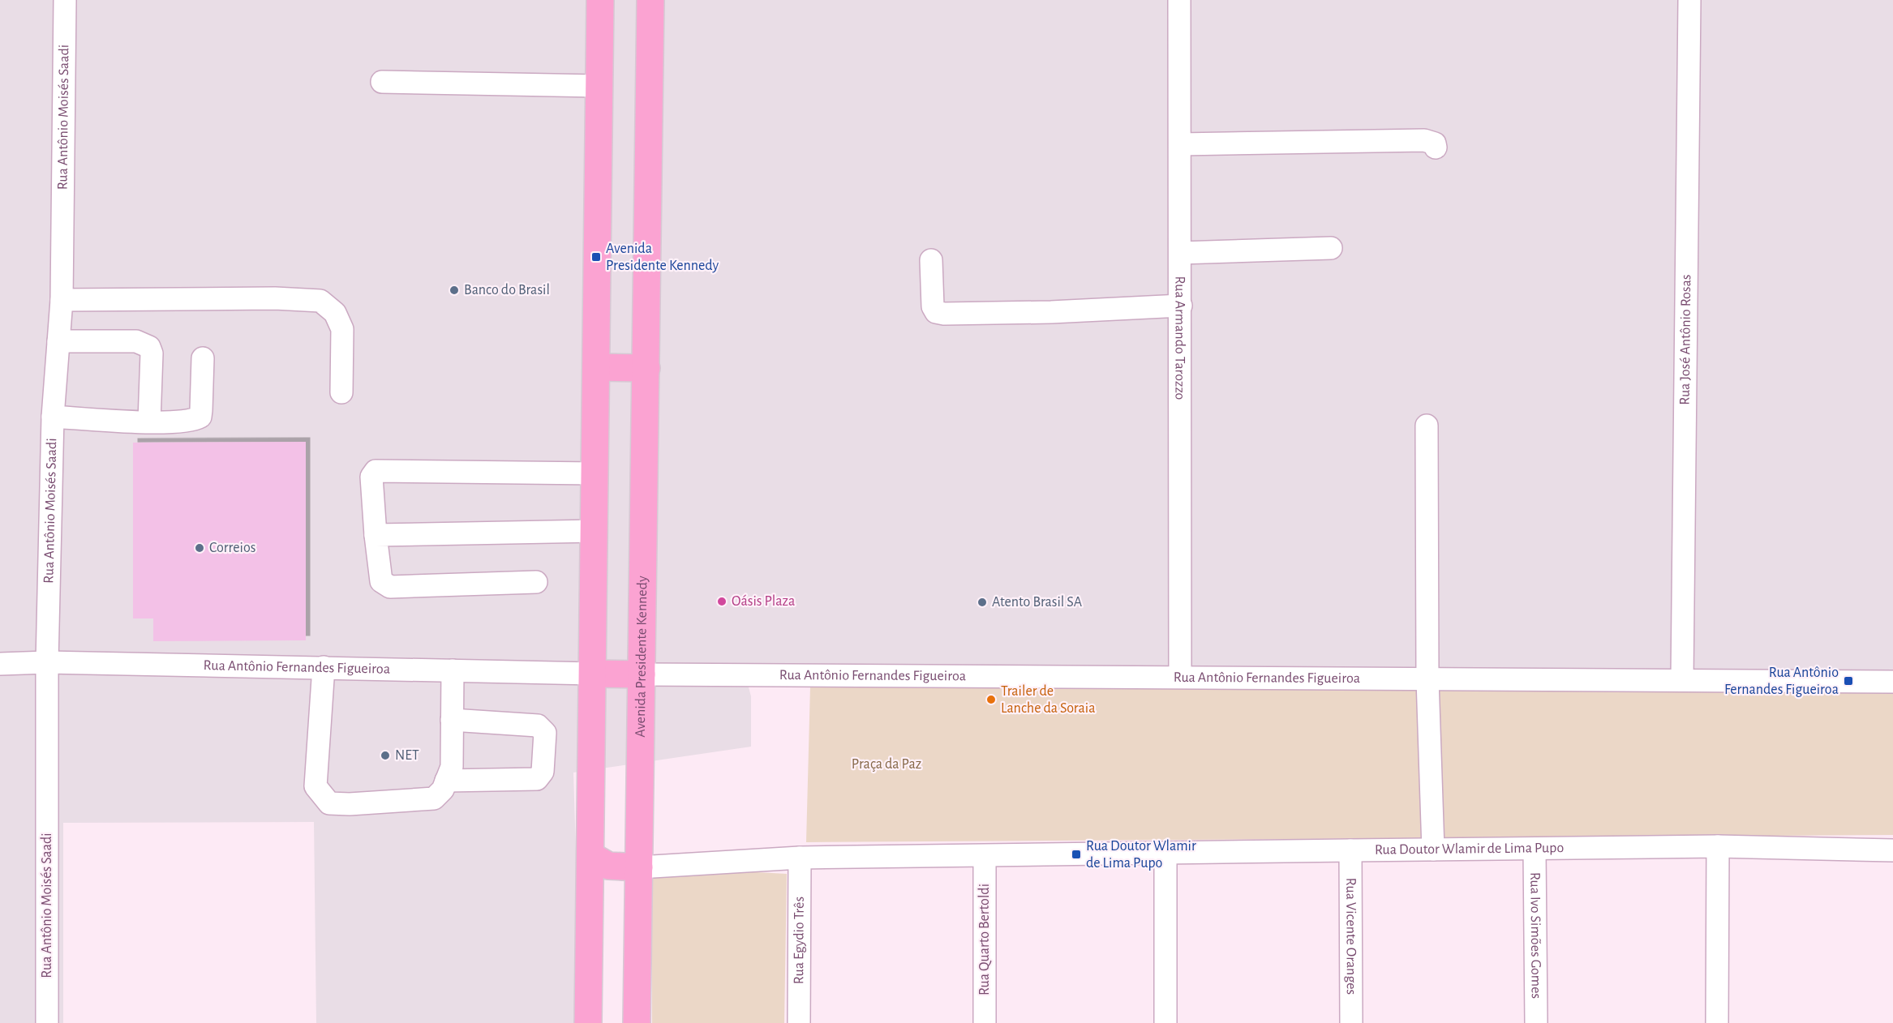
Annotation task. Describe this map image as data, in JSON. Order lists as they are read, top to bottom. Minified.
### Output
{"streets":{"main road":["Avenida Presidente Kennedy"],"street":["Rua Antônio Moisés Saadi","Rua Armando Tarozzo","Rua José Antônio Rosas","Rua Antônio Fernandes Figueiroa","Rua Doutor Wlamir de Lima Pupo","Rua Vicente Oranges","Rua Ivo Simões Gomes","Rua Quarto Bertoldi","Rua Egydio Três"]},"crossings":[["Rua Antônio Moisés Saadi","Rua Antônio Fernandes Figueiroa"],["Rua Armando Tarozzo","Rua Antônio Fernandes Figueiroa"],["Rua José Antônio Rosas","Rua Antônio Fernandes Figueiroa"],["Avenida Presidente Kennedy","Rua Antônio Fernandes Figueiroa"],["Avenida Presidente Kennedy","Rua Doutor Wlamir de Lima Pupo"],["Rua Doutor Wlamir de Lima Pupo","Rua Vicente Oranges"],["Rua Doutor Wlamir de Lima Pupo","Rua Ivo Simões Gomes"],["Rua Doutor Wlamir de Lima Pupo","Rua Quarto Bertoldi"],["Rua Doutor Wlamir de Lima Pupo","Rua Egydio Três"]],"parks":["Praça da Paz"],"places":{"transit":["Avenida Presidente Kennedy","Rua Antônio Fernandes Figueiroa","Rua Doutor Wlamir de Lima Pupo"],"other":["Banco do Brasil","Correios","Oásis Plaza","Atento Brasil SA","Trailer de Lanche da Soraia","NET"]}}
